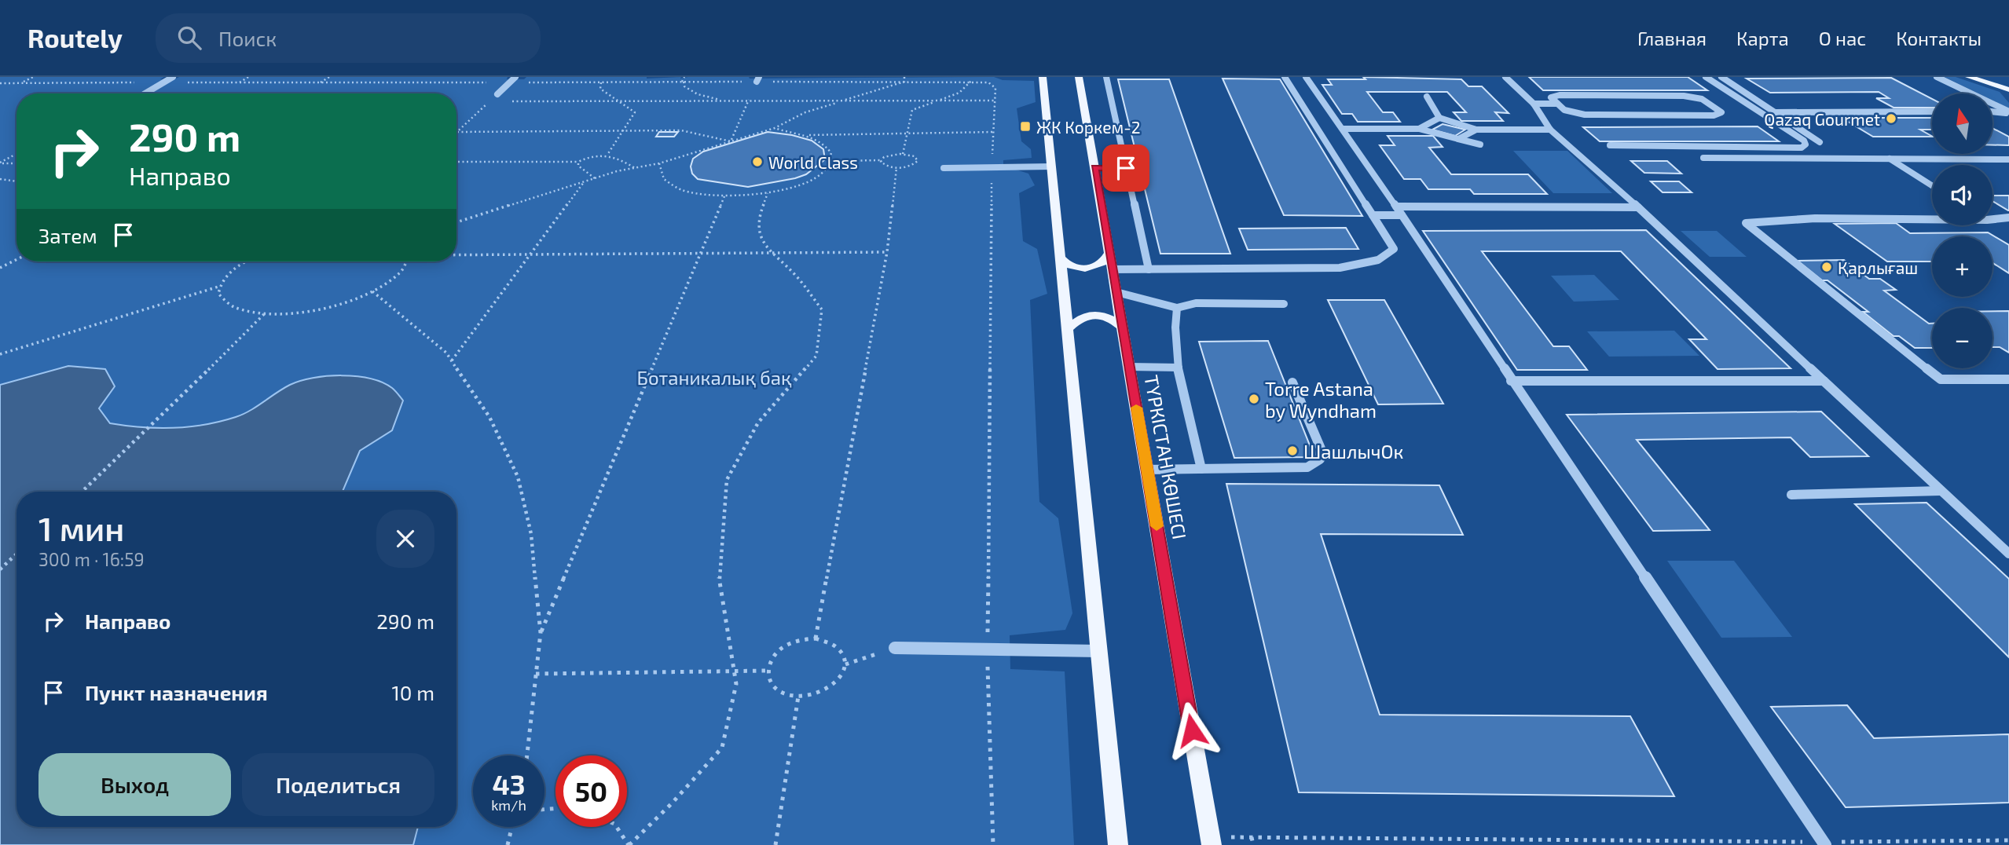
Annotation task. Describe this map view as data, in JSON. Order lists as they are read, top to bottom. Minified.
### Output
{"streets":{"main road":["ТҮРКІСТАН КӨШЕСІ"]},"parks":["Ботаникалық бақ"],"places":{"other":["Qazaq Gourmet","World Class","Қарлығаш","Torre Astana by Wyndham","ШашлычОк"],"transit":["ЖК Коркем-2"]},"north":"top","page":{"header":"Routely","search":"Поиск","nav":["Главная","Карта","О нас","Контакты"],"map_buttons":["+","−"],"turn":["290 m","Направо"],"then":"Затем","heading":["1 мин","300 m · 16:59"],"list":[{"name":"Направо","value":"290 m"},{"name":"Пункт назначения","value":"10 m"}],"buttons":["Выход","Поделиться"],"speed":"43 km/h","limit":"50"}}
